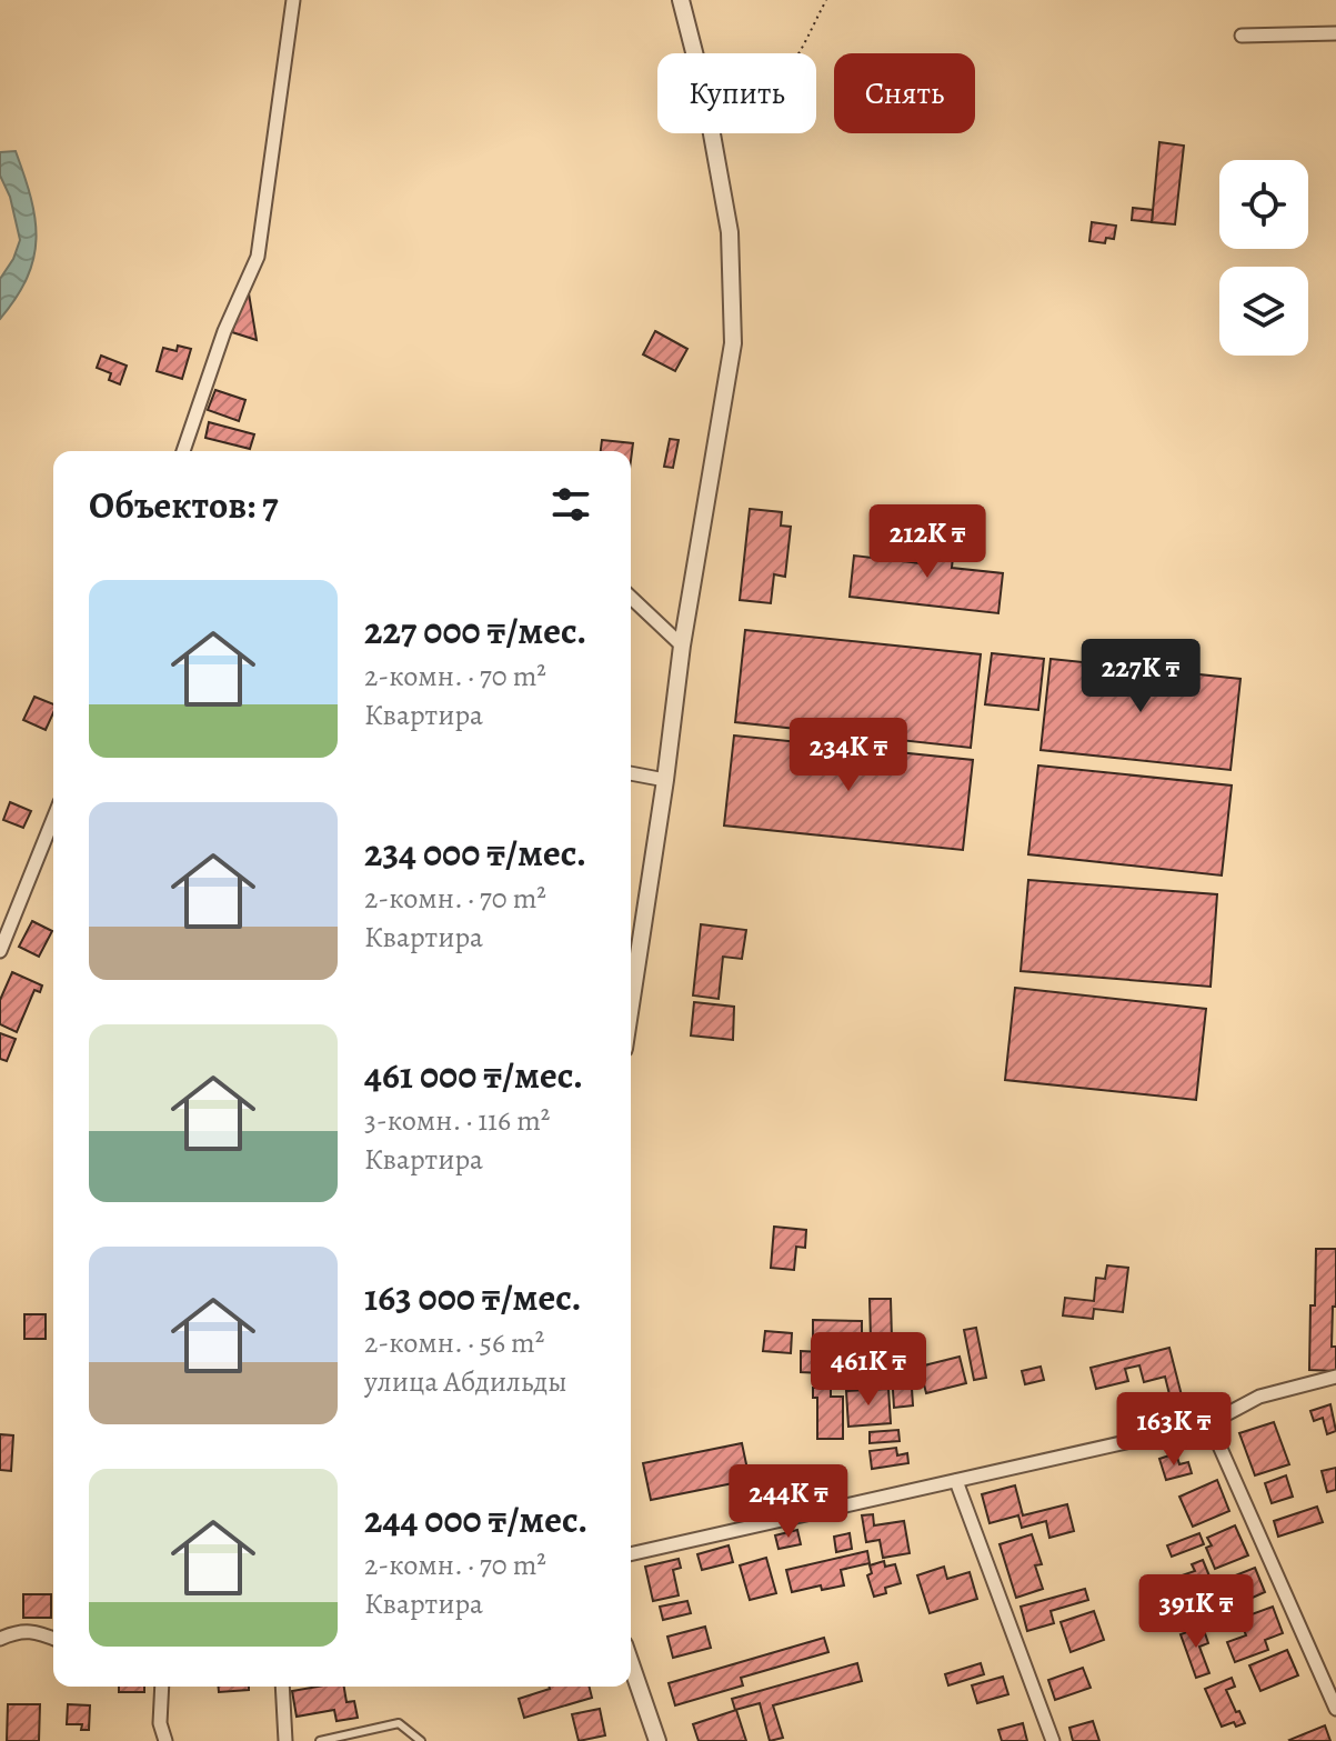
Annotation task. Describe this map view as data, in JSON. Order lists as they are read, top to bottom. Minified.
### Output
{"page":{"chip":["Купить","Снять"],"heading":"Объектов: 7","price":["212K ₸","227K ₸","234K ₸","461K ₸","163K ₸","244K ₸","391K ₸"],"list":[{"name":"227 000 ₸/мес.","note":"2-комн. · 70 m² · Квартира"},{"name":"234 000 ₸/мес.","note":"2-комн. · 70 m² · Квартира"},{"name":"461 000 ₸/мес.","note":"3-комн. · 116 m² · Квартира"},{"name":"163 000 ₸/мес.","note":"2-комн. · 56 m² · улица Абдильды"},{"name":"244 000 ₸/мес.","note":"2-комн. · 70 m² · Квартира"}]}}
